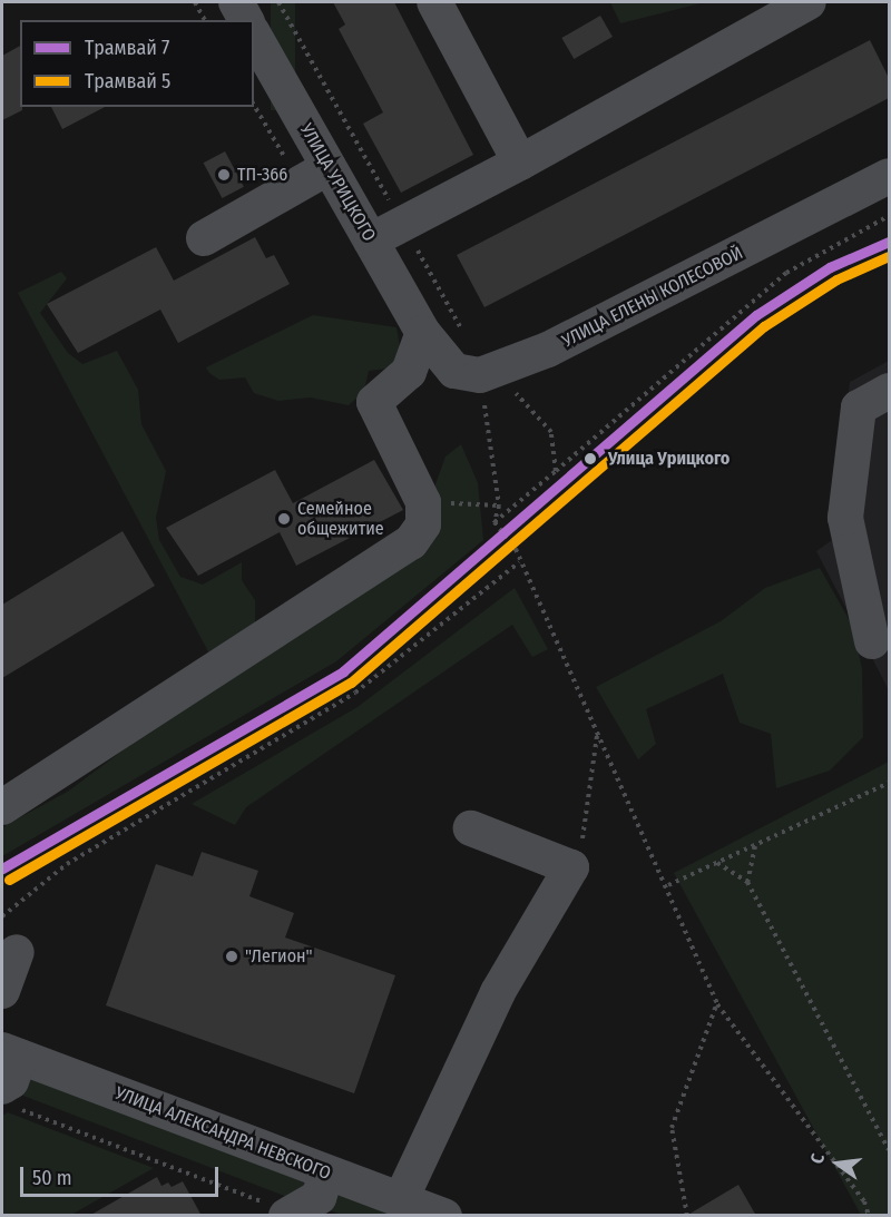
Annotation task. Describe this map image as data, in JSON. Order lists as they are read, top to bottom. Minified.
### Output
{"streets":{"street":["УЛИЦА УРИЦКОГО","УЛИЦА ЕЛЕНЫ КОЛЕСОВОЙ","УЛИЦА АЛЕКСАНДРА НЕВСКОГО"]},"crossings":[["УЛИЦА УРИЦКОГО","УЛИЦА ЕЛЕНЫ КОЛЕСОВОЙ"]],"places":["ТП-366","Улица Урицкого","Семейное общежитие","\"Легион\""],"lines":["tram line 7","tram line 5"],"legend":["Трамвай 7","Трамвай 5"],"scale_bar":"50 m","north":"left"}
